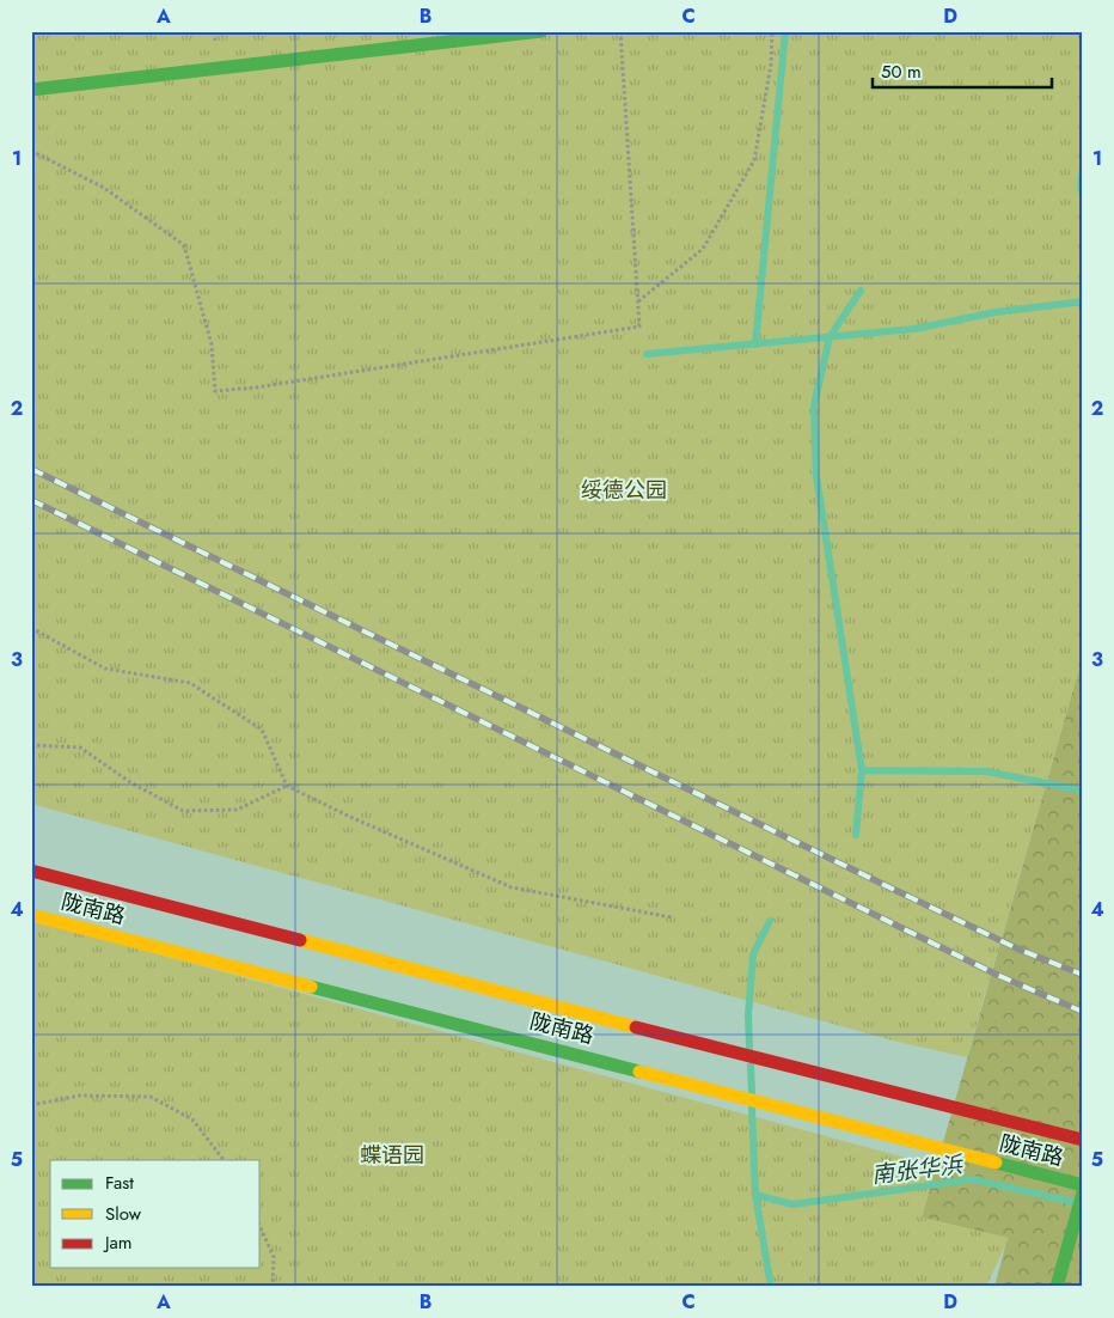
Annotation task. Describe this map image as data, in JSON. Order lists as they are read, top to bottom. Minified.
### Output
{"streets":{"main road":["陇南路"]},"water":["南张华浜"],"parks":["绥德公园","蝶语园"],"legend":["Fast","Slow","Jam"],"scale_bar":"50 m","grid":{"columns":["A","B","C","D"],"rows":["1","2","3","4","5"]}}
